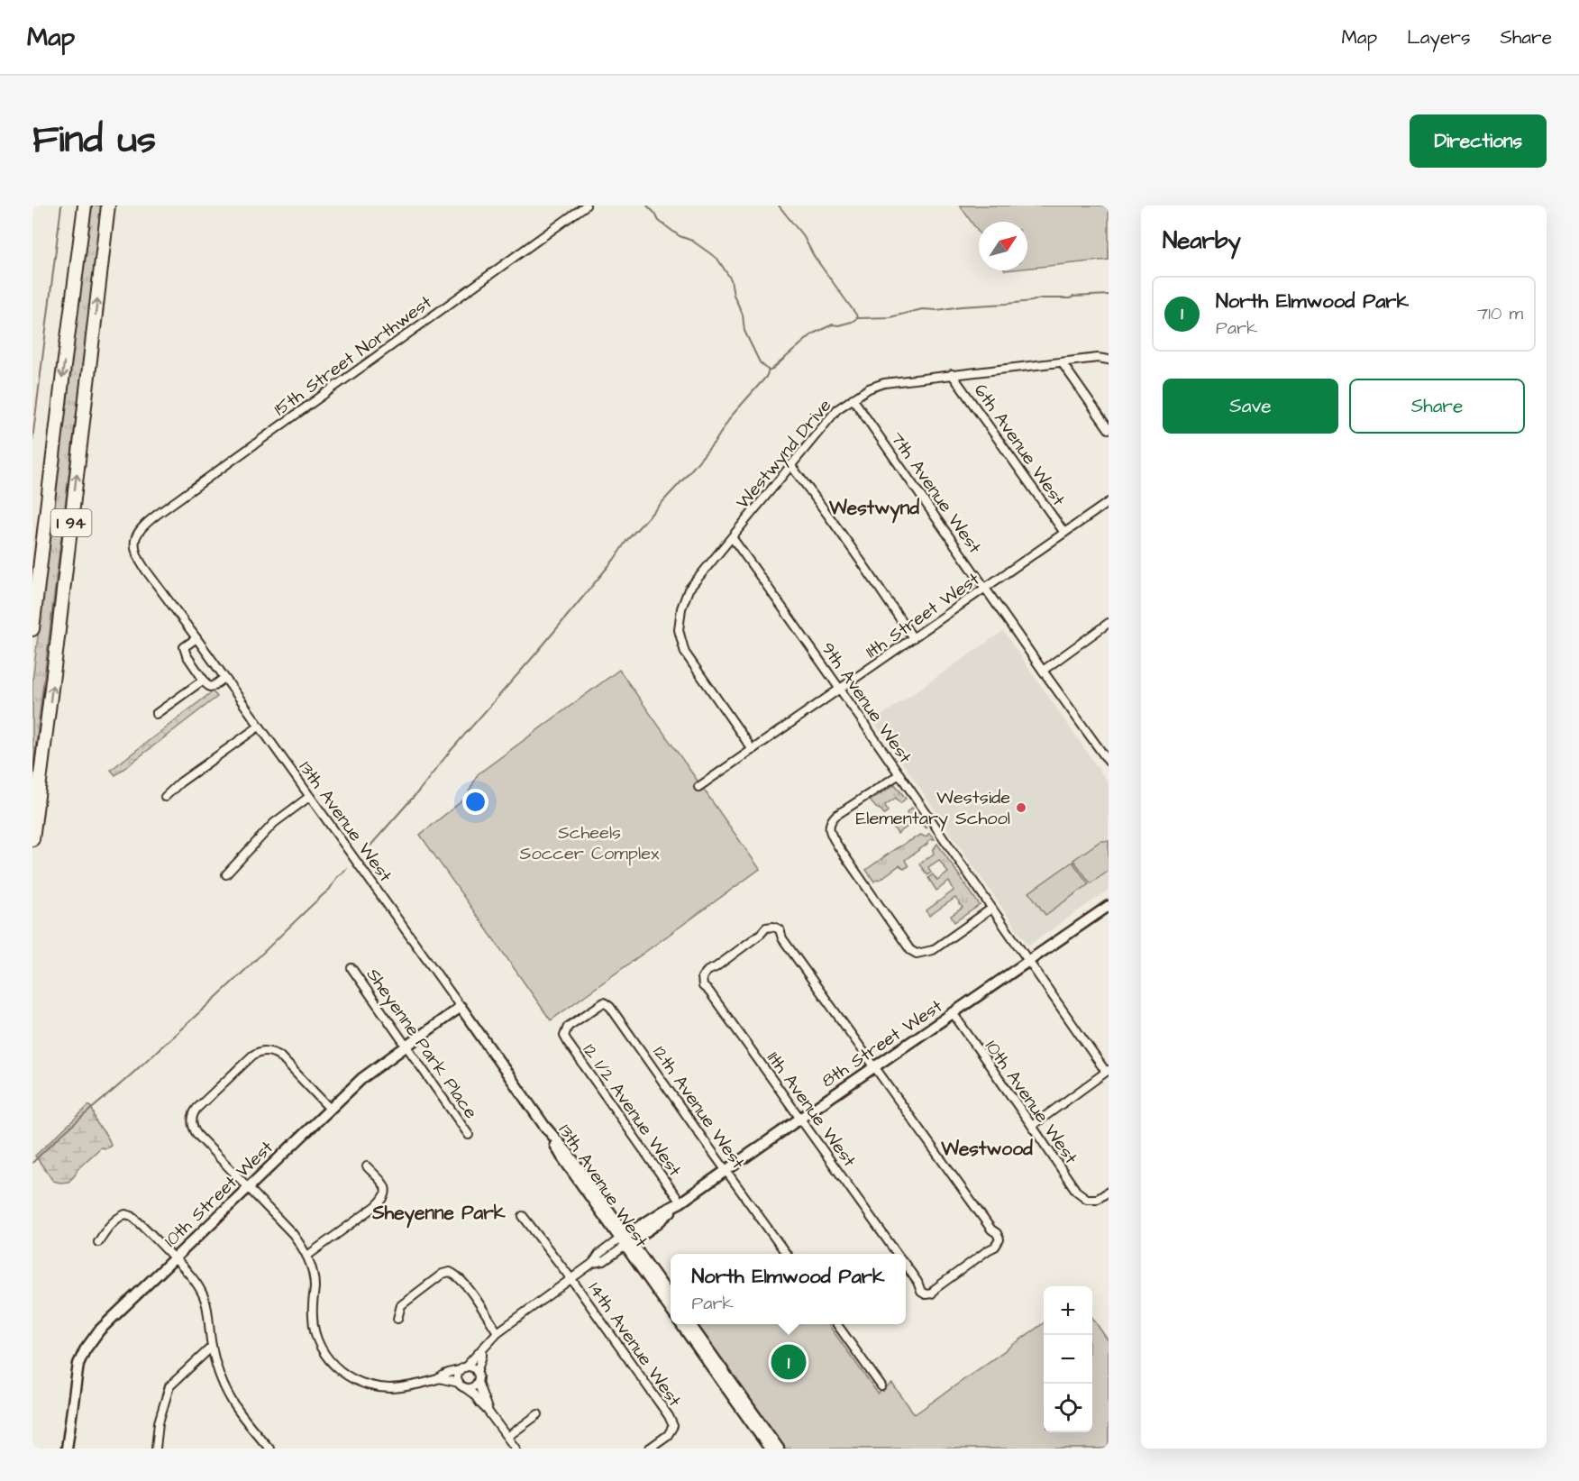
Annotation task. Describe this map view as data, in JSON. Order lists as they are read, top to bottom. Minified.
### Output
{"streets":{"highway":["I 94"],"street":["15th Street Northwest","6th Avenue West","Westwynd Drive","7th Avenue West","11th Street West","9th Avenue West","13th Avenue West","Sheyenne Park Place","8th Street West","10th Avenue West","12th Avenue West","11th Avenue West","12 1/2 Avenue West","10th Street West","14th Avenue West"]},"crossings":[["15th Street Northwest","13th Avenue West"],["6th Avenue West","Westwynd Drive"],["6th Avenue West","11th Street West"],["Westwynd Drive","7th Avenue West"],["Westwynd Drive","11th Street West"],["Westwynd Drive","9th Avenue West"],["7th Avenue West","11th Street West"],["11th Street West","9th Avenue West"],["9th Avenue West","8th Street West"],["13th Avenue West","8th Street West"],["13th Avenue West","10th Street West"],["Sheyenne Park Place","10th Street West"],["8th Street West","10th Avenue West"],["8th Street West","12th Avenue West"],["8th Street West","11th Avenue West"],["8th Street West","12 1/2 Avenue West"],["8th Street West","14th Avenue West"],["12th Avenue West","12 1/2 Avenue West"]],"districts":["Westwynd","Westwood","Sheyenne Park"],"parks":["Scheels Soccer Complex"],"places":["Westside Elementary School"],"north":"top right","page":{"header":"Map","nav":["Map","Layers","Share"],"title":"Find us","buttons":["Directions",["Save","Share"]],"heading":"Nearby","list":[{"mark":"1","name":"North Elmwood Park","note":"Park","value":"710 m"}],"popup":["North Elmwood Park","Park"],"map_buttons":["+","−"],"pins":"1"}}
